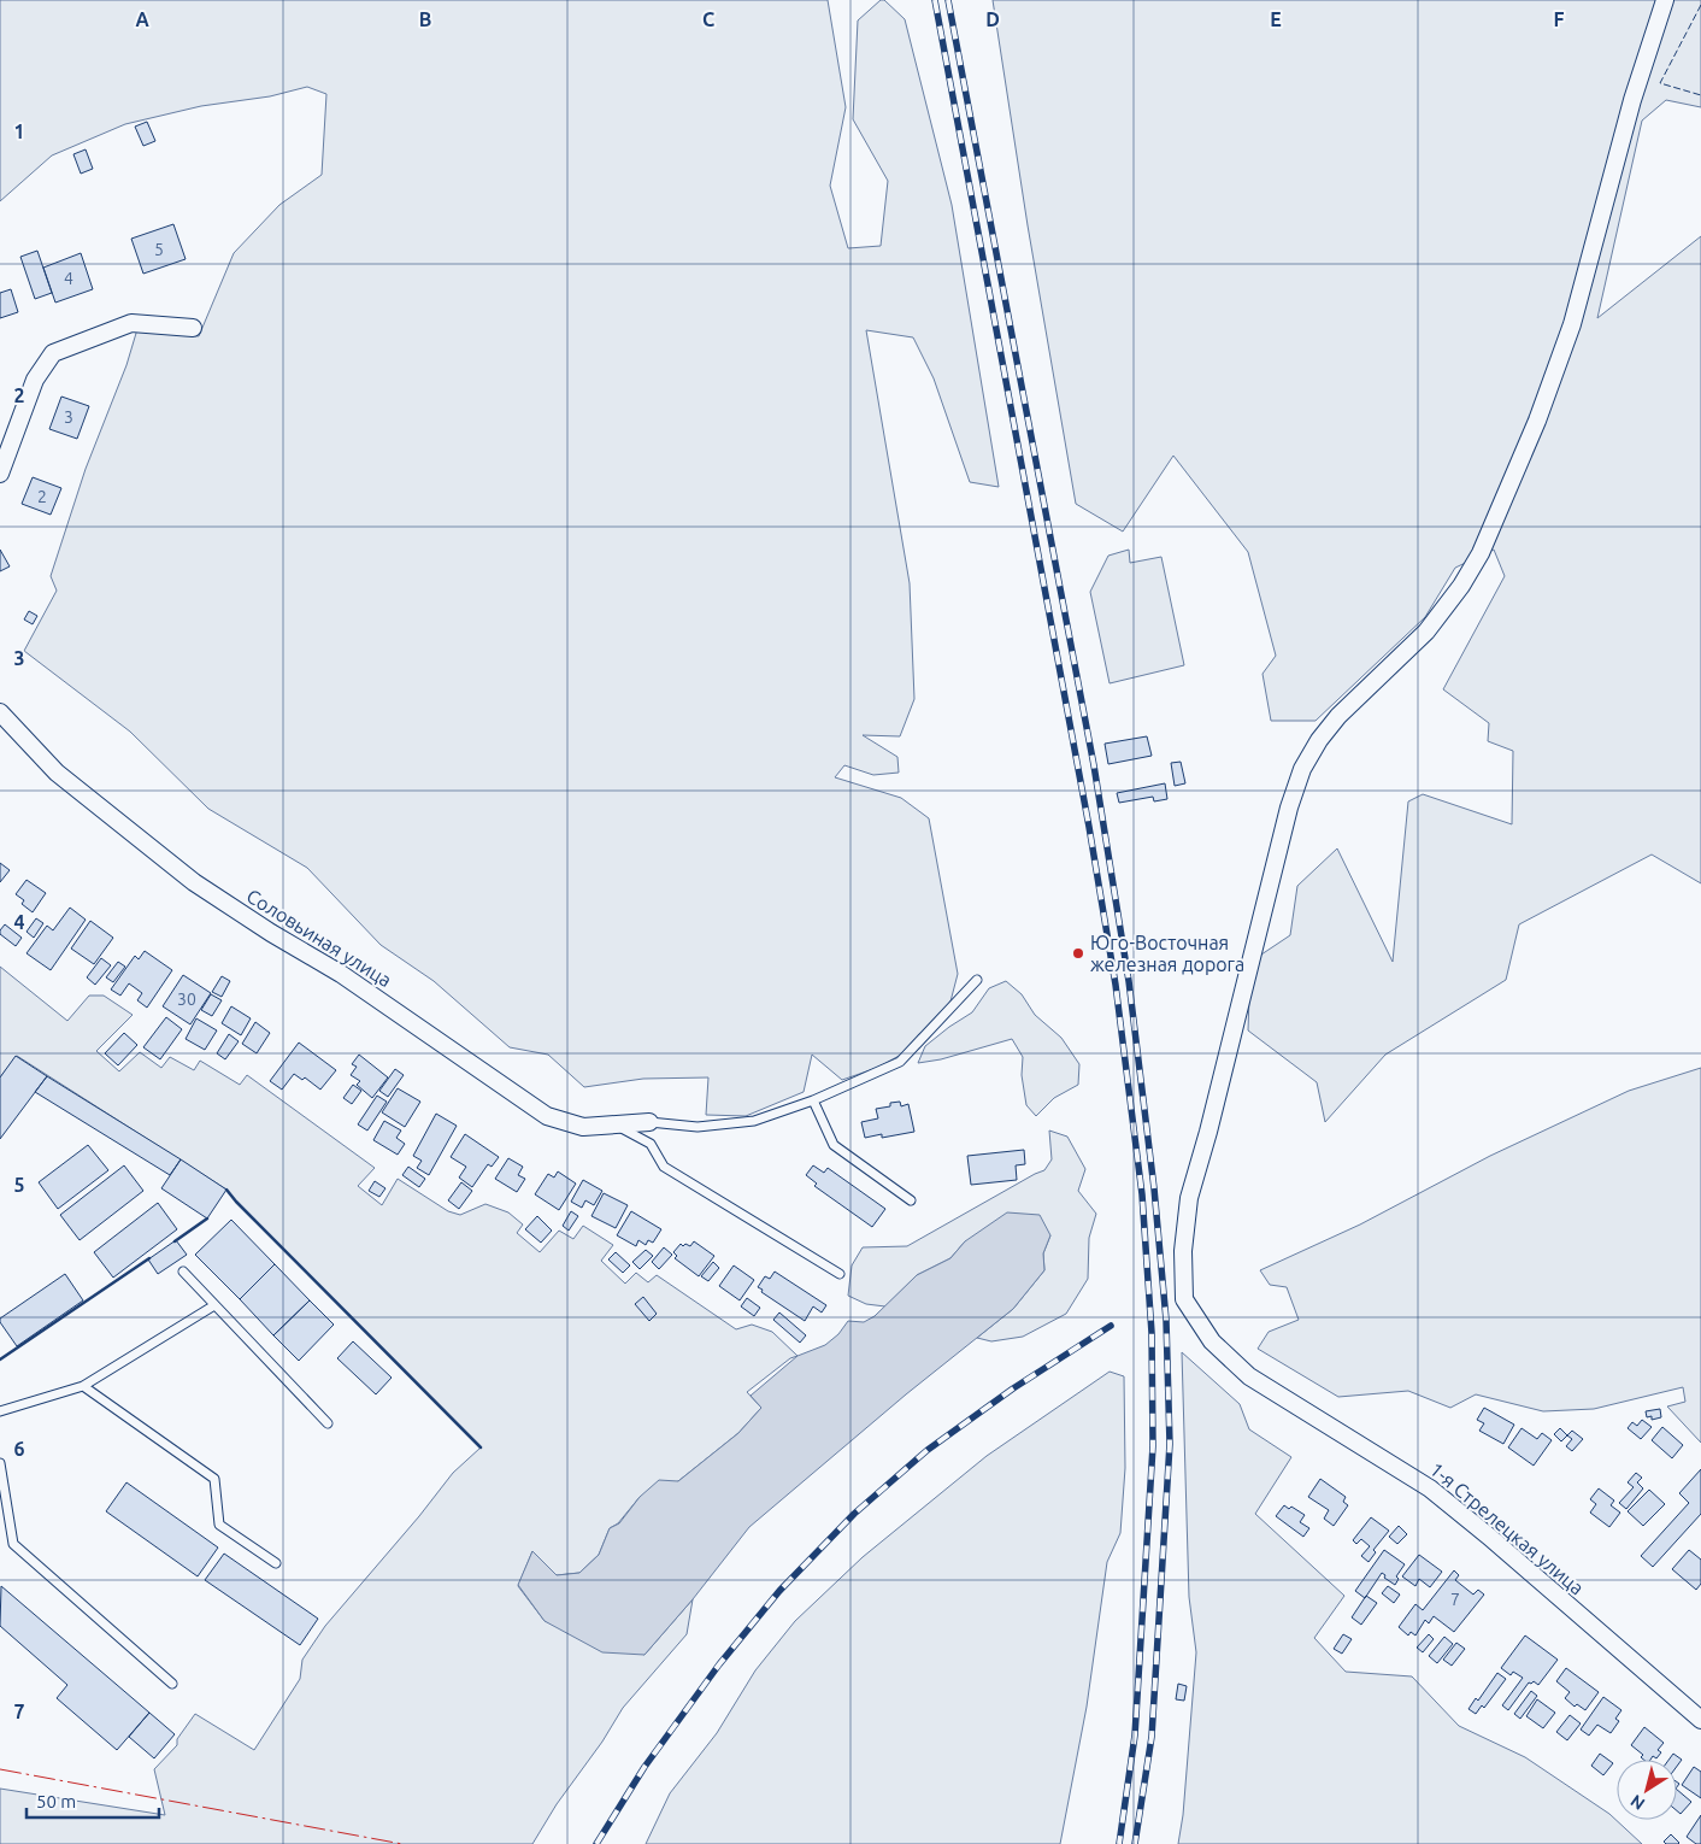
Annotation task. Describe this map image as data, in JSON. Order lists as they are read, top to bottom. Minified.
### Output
{"streets":{"street":["Соловьиная улица","1-я Стрелецкая улица"]},"places":["Юго-Восточная железная дорога"],"house_numbers":["5","4","3","2","30","7"],"scale_bar":"50 m","north":"bottom left","grid":{"columns":["A","B","C","D","E","F"],"rows":["1","2","3","4","5","6","7"]}}
